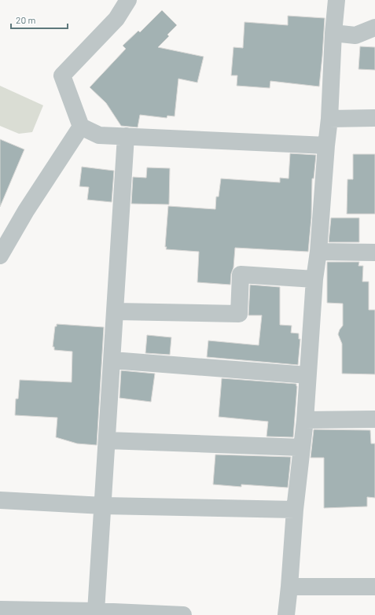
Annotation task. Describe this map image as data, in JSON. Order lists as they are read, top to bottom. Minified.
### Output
{"scale_bar":"20 m"}
